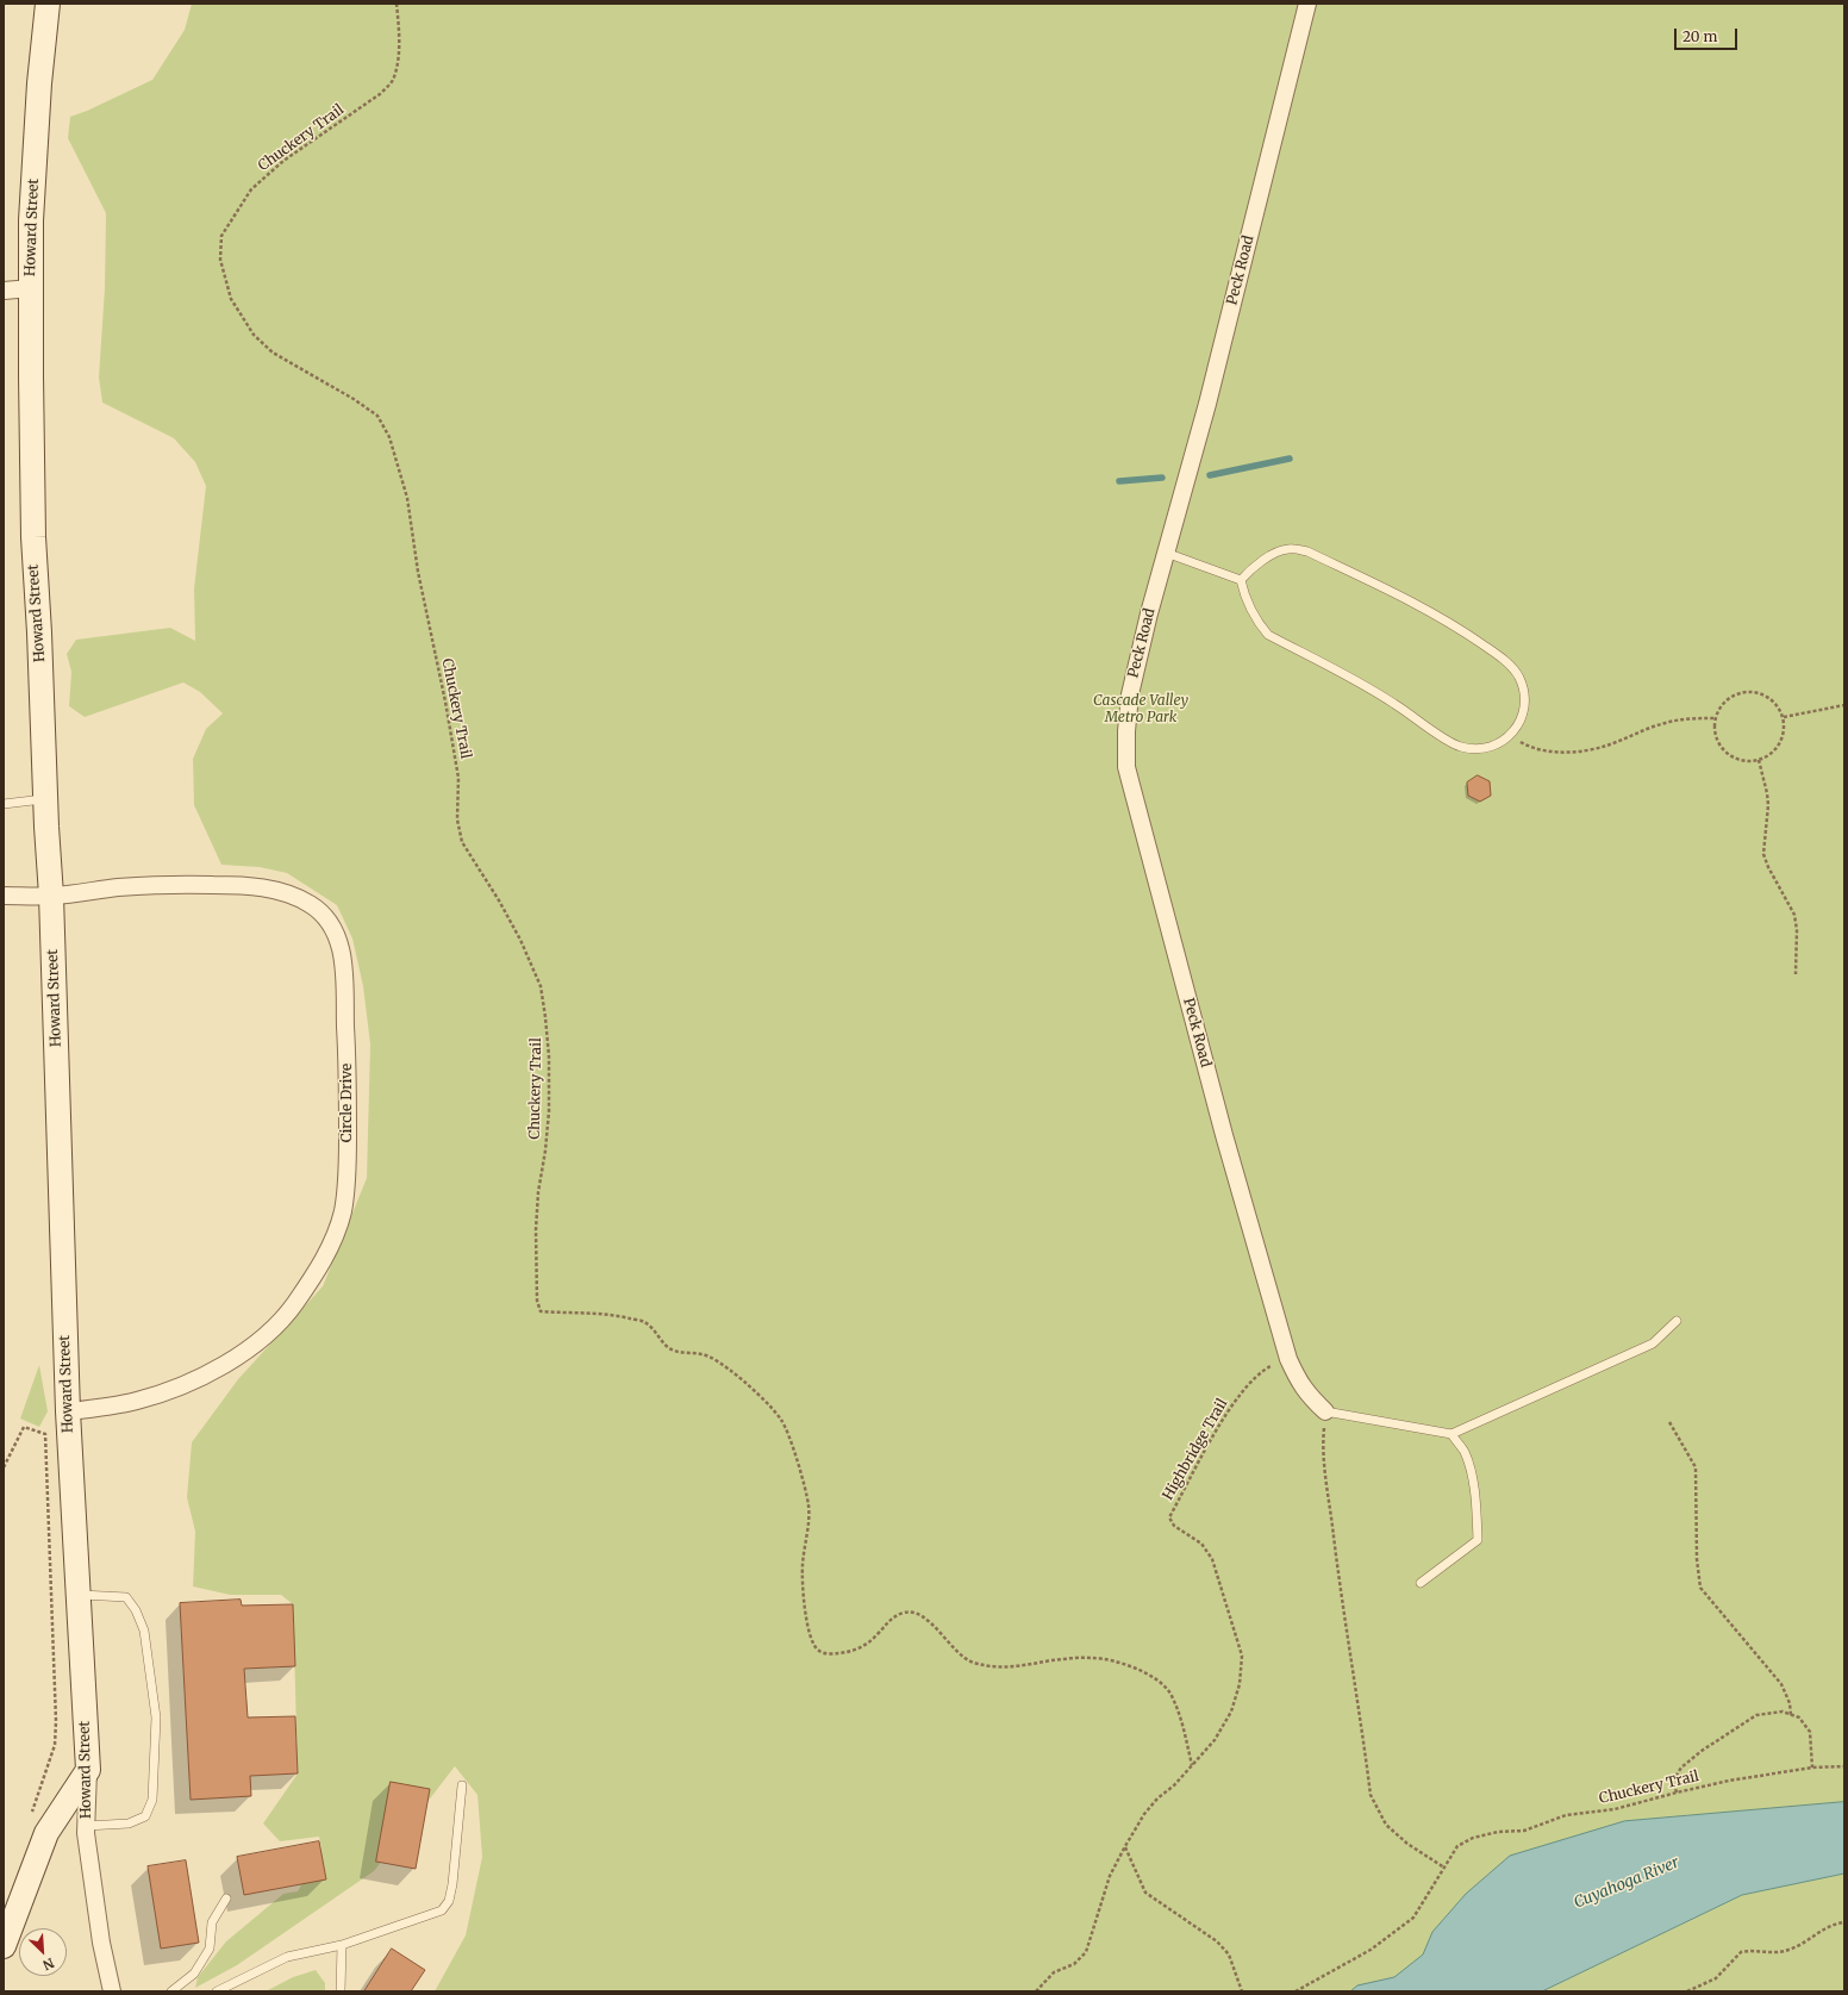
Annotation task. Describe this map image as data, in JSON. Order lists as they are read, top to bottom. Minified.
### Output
{"streets":{"main road":["Howard Street"],"street":["Peck Road","Circle Drive"],"path":["Chuckery Trail","Highbridge Trail"]},"crossings":[["Chuckery Trail","Highbridge Trail"],["Howard Street","Circle Drive"],["Peck Road","Highbridge Trail"]],"water":["Cuyahoga River"],"parks":["Cascade Valley Metro Park"],"scale_bar":"20 m","north":"bottom right"}
